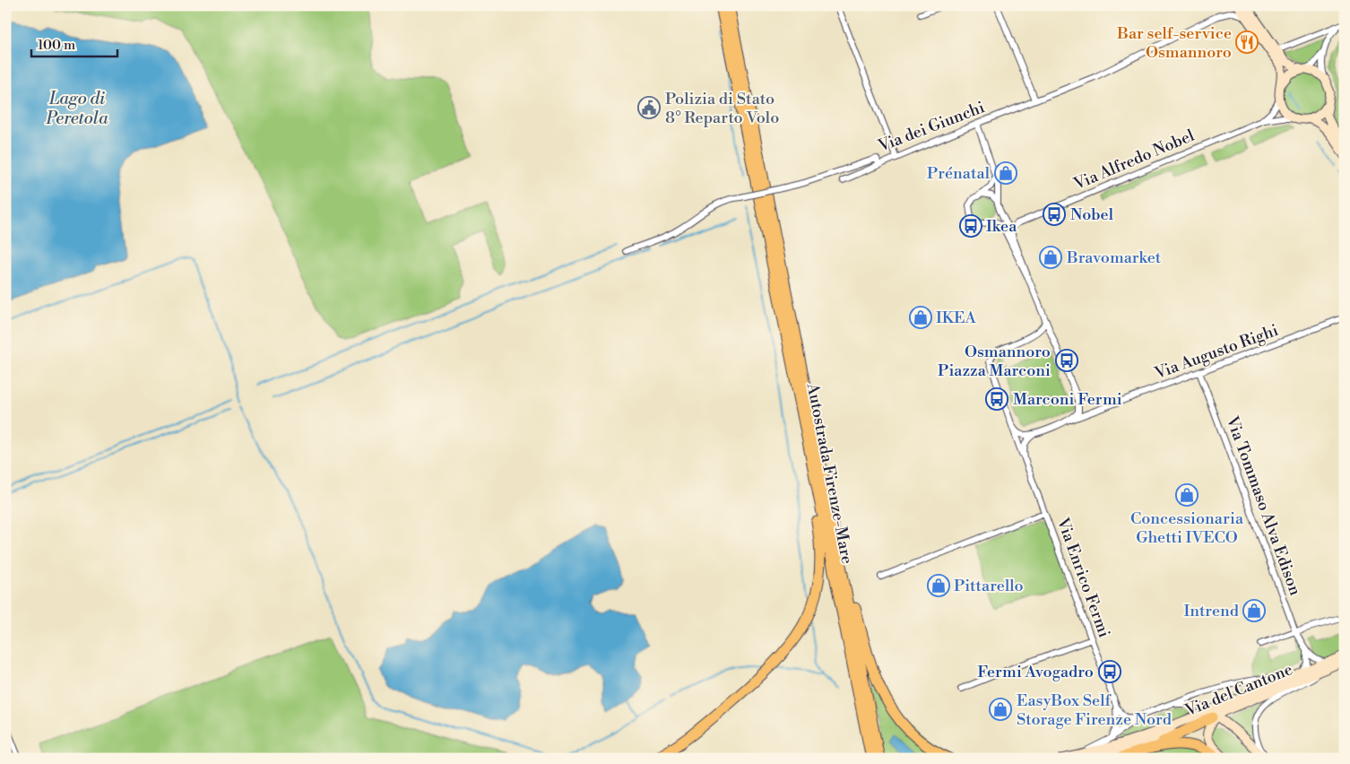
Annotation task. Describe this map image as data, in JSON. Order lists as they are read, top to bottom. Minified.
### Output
{"streets":{"highway":["Autostrada Firenze-Mare"],"main road":["Via del Cantone"],"street":["Via dei Giunchi","Via Alfredo Nobel","Via Augusto Righi","Via Tommaso Alva Edison","Via Enrico Fermi"]},"crossings":[["Via Augusto Righi","Via Tommaso Alva Edison"],["Via Augusto Righi","Via Enrico Fermi"],["Via Tommaso Alva Edison","Via del Cantone"],["Via Enrico Fermi","Via del Cantone"]],"water":["Lago di Peretola"],"places":{"restaurant":["Bar self-service Osmannoro"],"public building":["Polizia di Stato 8° Reparto Volo"],"shop":["Prénatal","Bravomarket","IKEA","Concessionaria Ghetti IVECO","Pittarello","Intrend","EasyBox Self Storage Firenze Nord"],"bus stop":["Nobel","Ikea","Osmannoro Piazza Marconi","Marconi Fermi","Fermi Avogadro"]},"scale_bar":"100 m"}
